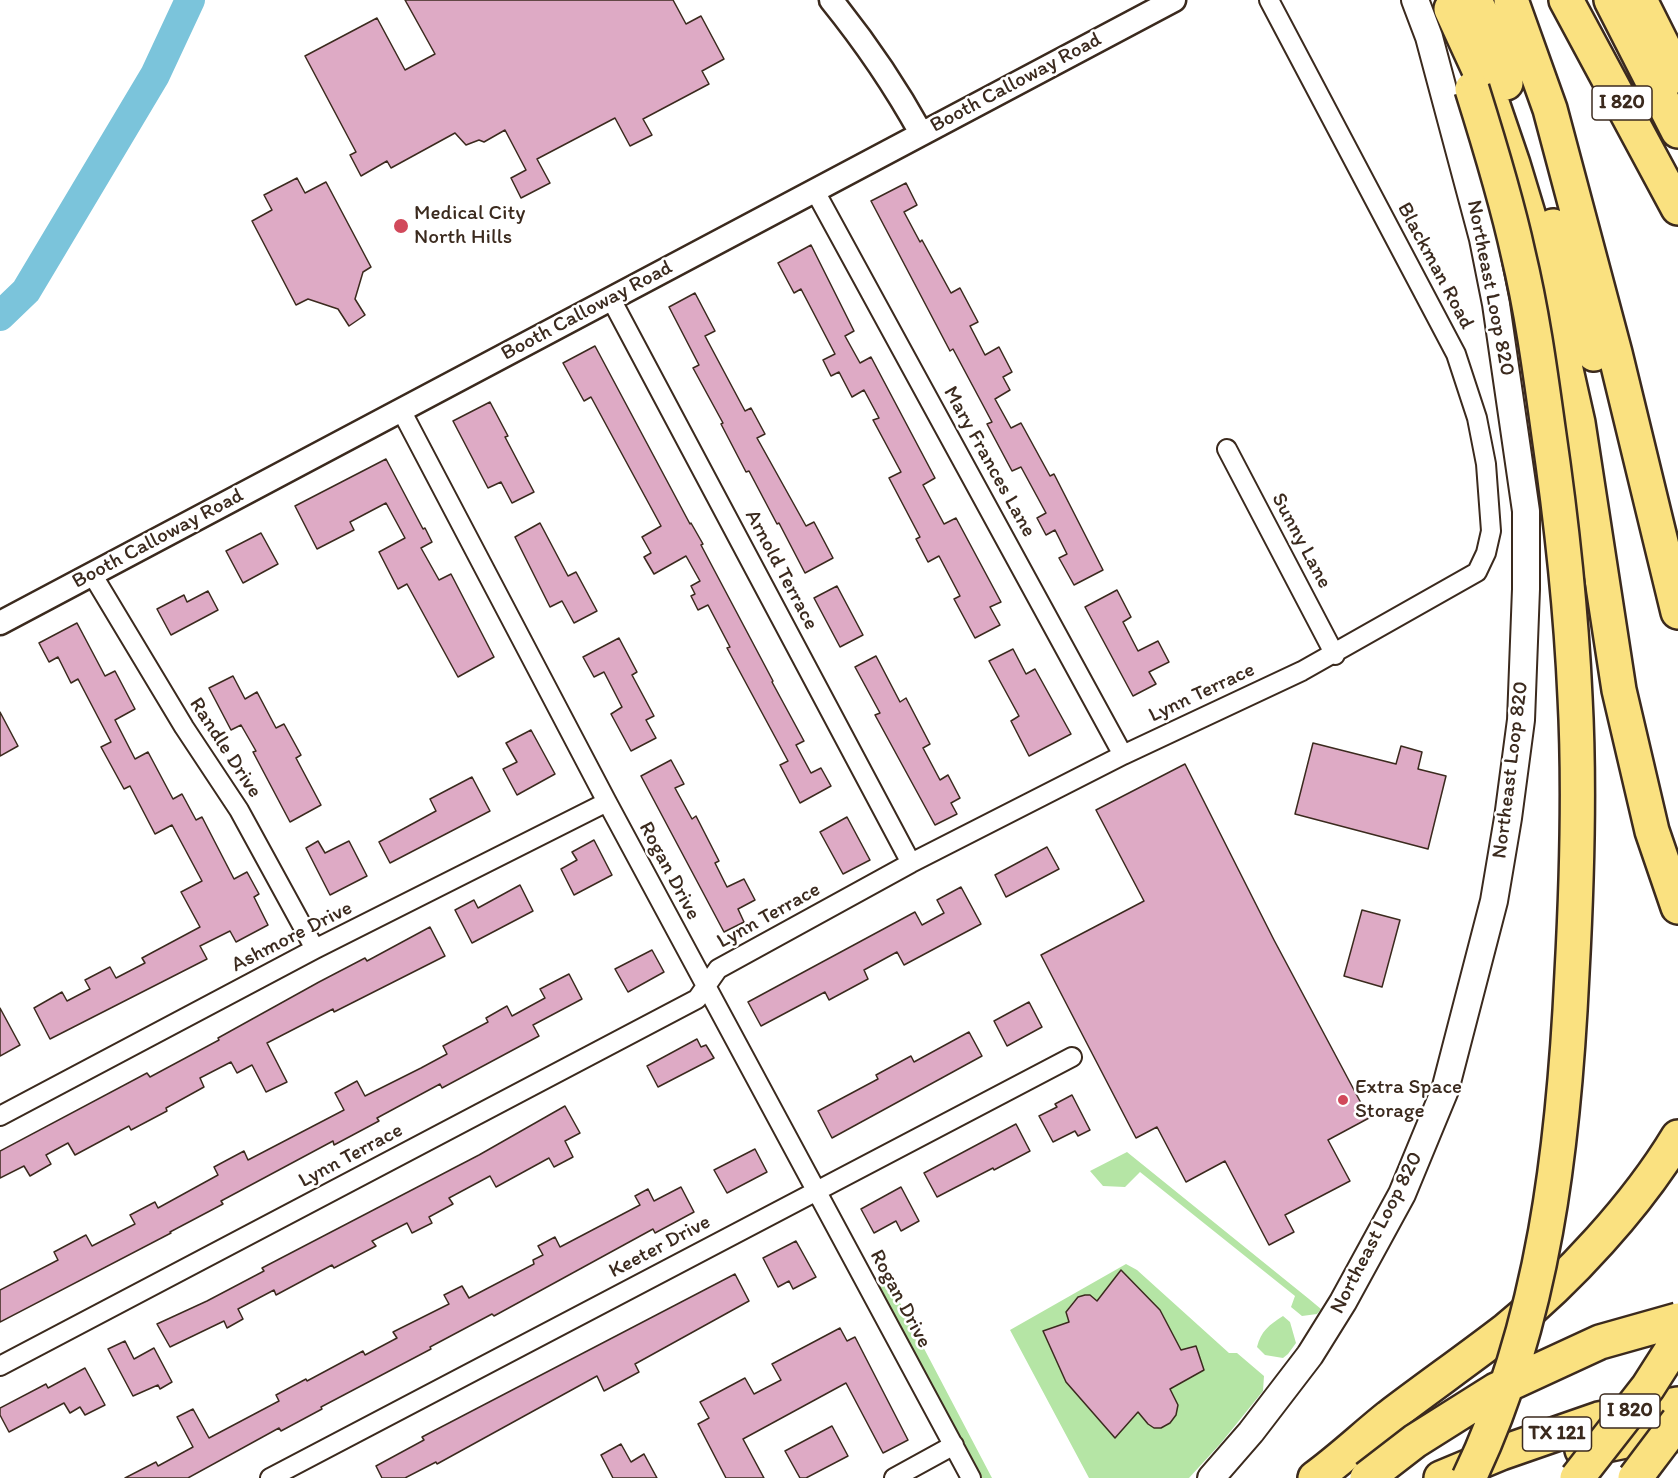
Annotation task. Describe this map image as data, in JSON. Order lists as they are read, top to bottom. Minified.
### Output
{"streets":{"highway":["I 820","TX 121"],"main road":["Northeast Loop 820"],"street":["Booth Calloway Road","Blackman Road","Mary Frances Lane","Sunny Lane","Arnold Terrace","Lynn Terrace","Randle Drive","Rogan Drive","Ashmore Drive","Keeter Drive"]},"crossings":[["Booth Calloway Road","Mary Frances Lane"],["Booth Calloway Road","Arnold Terrace"],["Booth Calloway Road","Randle Drive"],["Booth Calloway Road","Rogan Drive"],["Blackman Road","Lynn Terrace"],["Mary Frances Lane","Lynn Terrace"],["Sunny Lane","Lynn Terrace"],["Arnold Terrace","Lynn Terrace"],["Lynn Terrace","Rogan Drive"],["Randle Drive","Ashmore Drive"],["Rogan Drive","Ashmore Drive"],["Rogan Drive","Keeter Drive"]],"places":["Medical City North Hills","Extra Space Storage"]}
